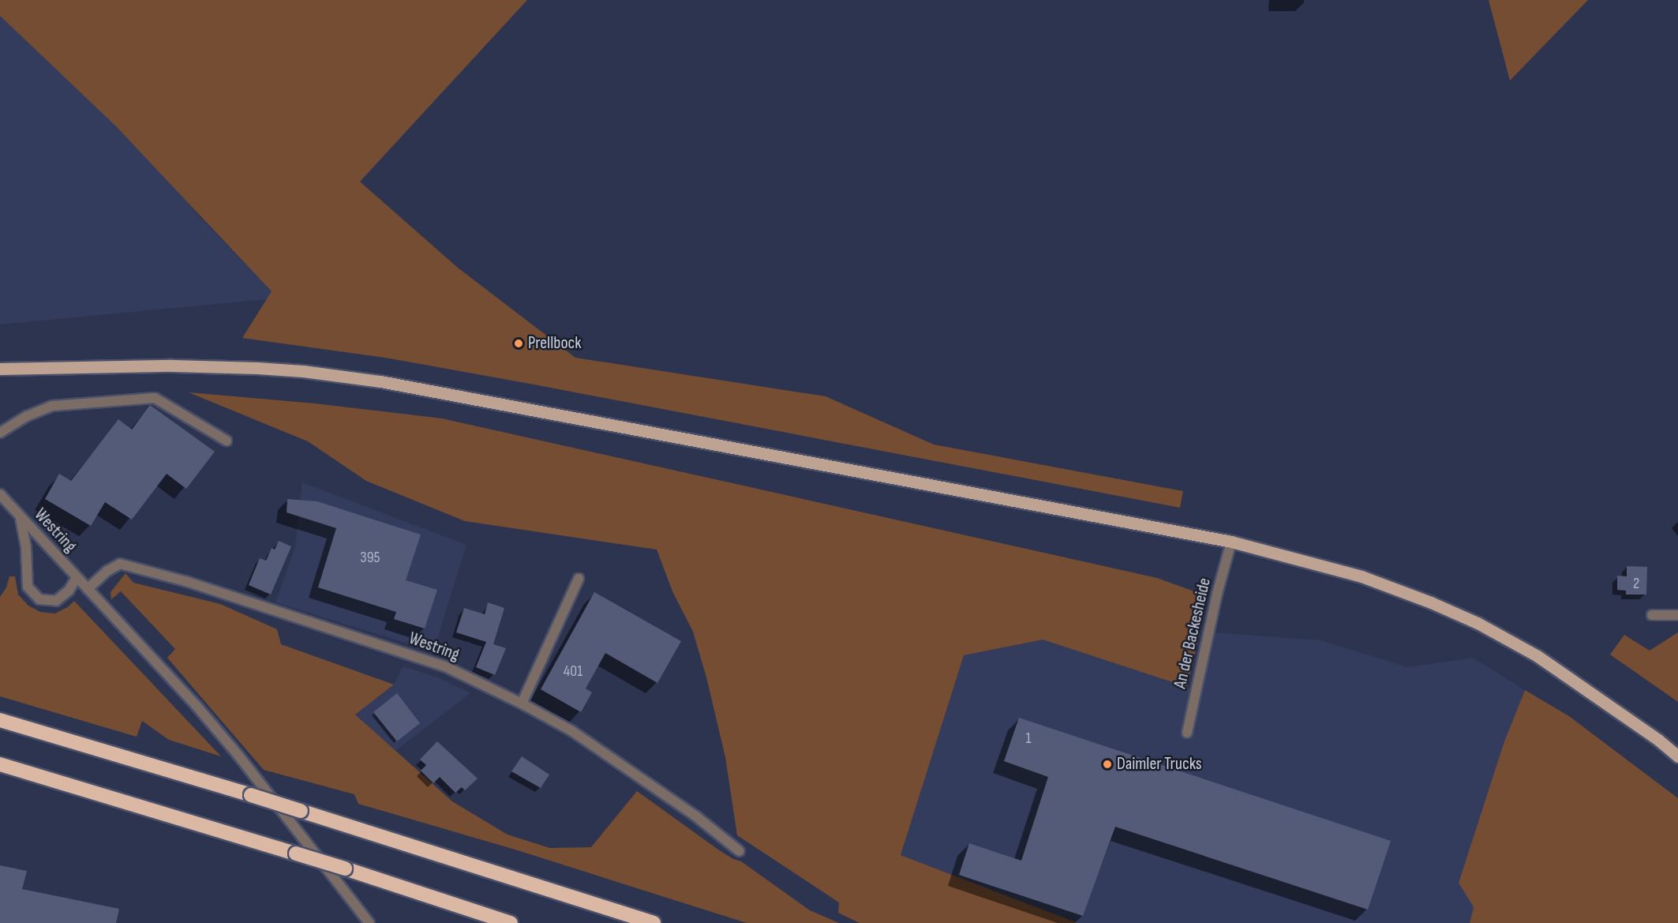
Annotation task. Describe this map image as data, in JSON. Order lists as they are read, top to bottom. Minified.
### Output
{"streets":{"street":["Westring","An der Backesheide"]},"places":["Prellbock","Daimler Trucks"],"house_numbers":["395","2","401","1"]}
